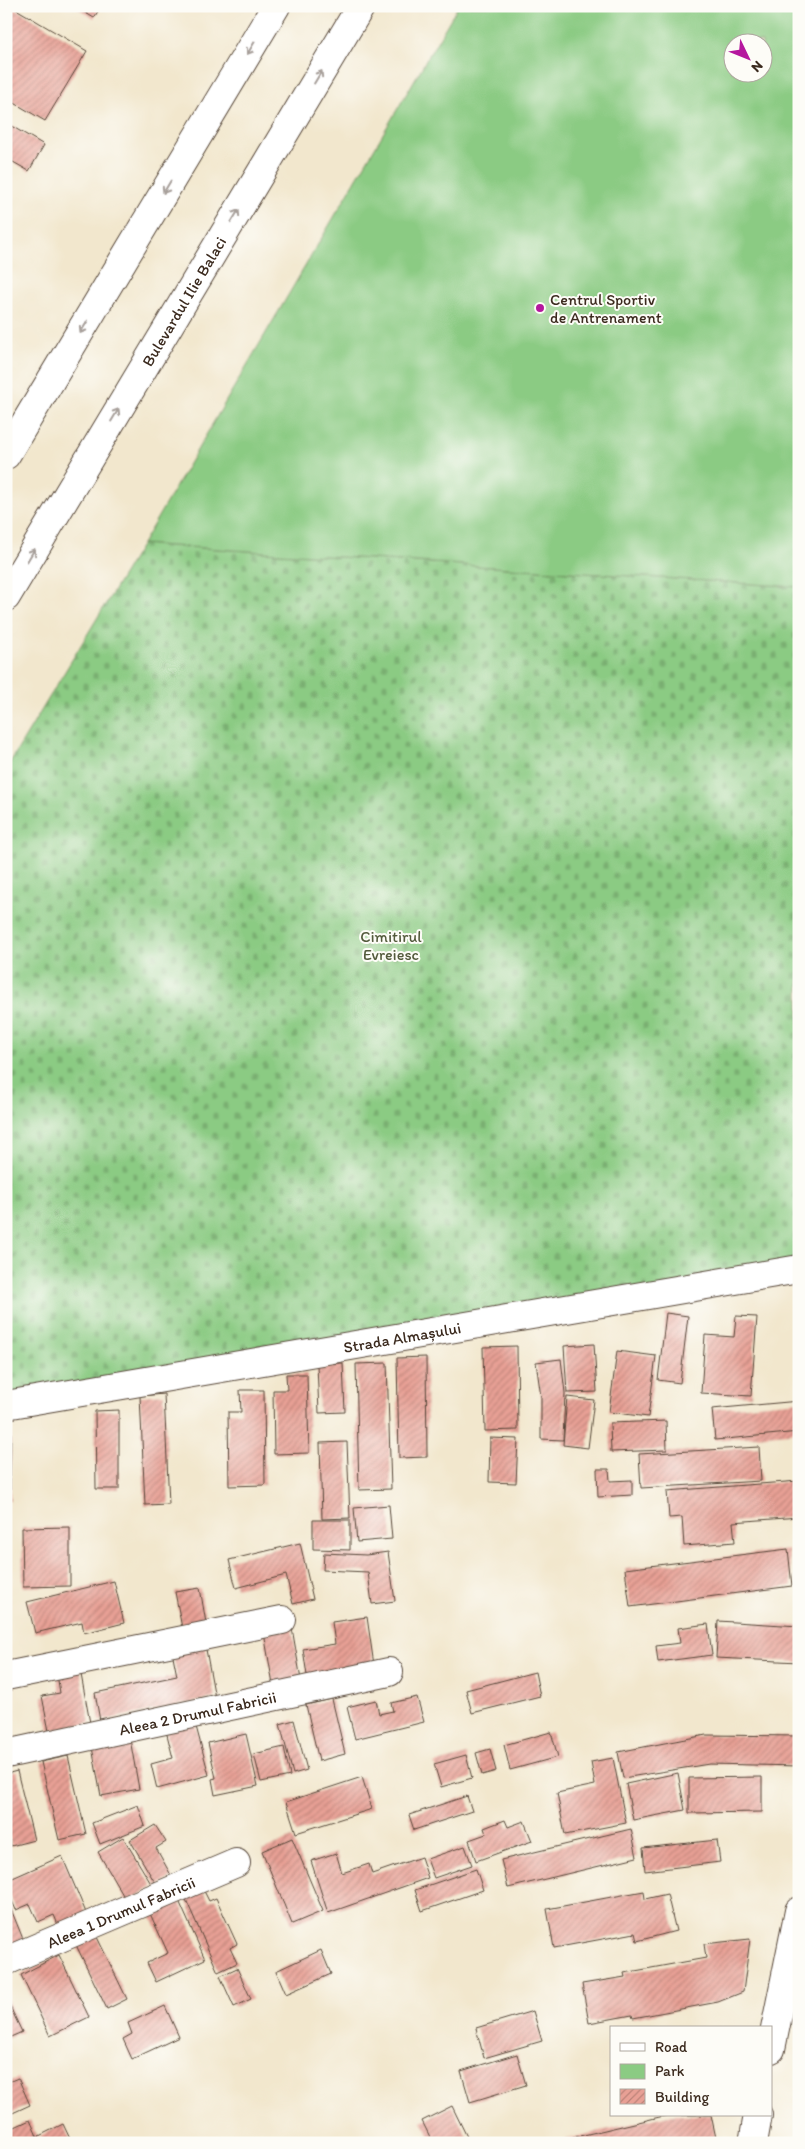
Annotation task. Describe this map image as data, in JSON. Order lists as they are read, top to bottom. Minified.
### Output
{"streets":{"street":["Bulevardul Ilie Balaci","Strada Almașului","Aleea 2 Drumul Fabricii","Aleea 1 Drumul Fabricii"]},"parks":["Cimitirul Evreiesc"],"places":["Centrul Sportiv de Antrenament"],"legend":["Road","Park","Building"],"north":"bottom right"}
